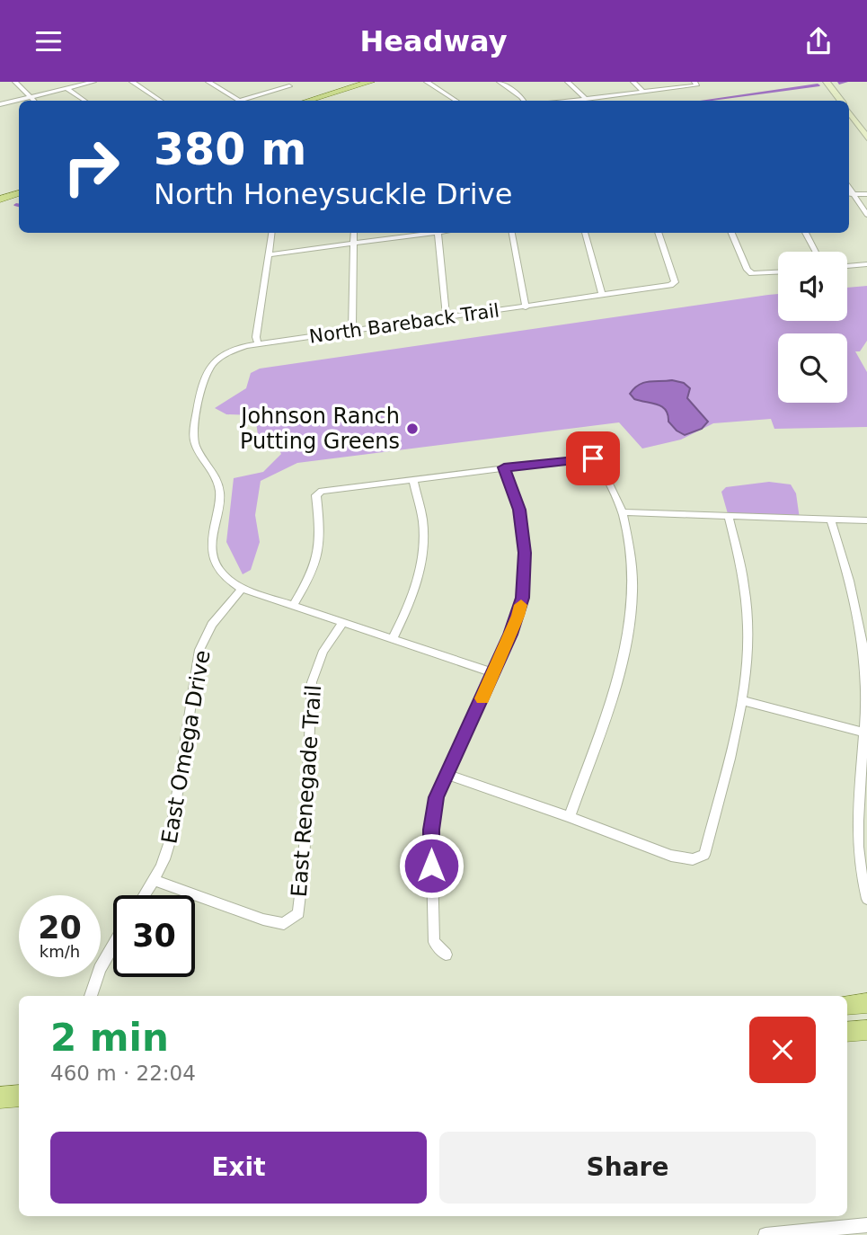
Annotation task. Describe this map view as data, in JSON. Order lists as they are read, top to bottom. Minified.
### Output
{"streets":{"street":["North Bareback Trail","East Omega Drive","East Renegade Trail"]},"crossings":[["North Bareback Trail","East Omega Drive"],["East Omega Drive","East Renegade Trail"]],"places":["Johnson Ranch Putting Greens"],"page":{"header":"Headway","turn":["380 m","North Honeysuckle Drive"],"speed":"20 km/h","limit":"30","heading":["2 min","460 m · 22:04"],"buttons":["Exit","Share"]}}
